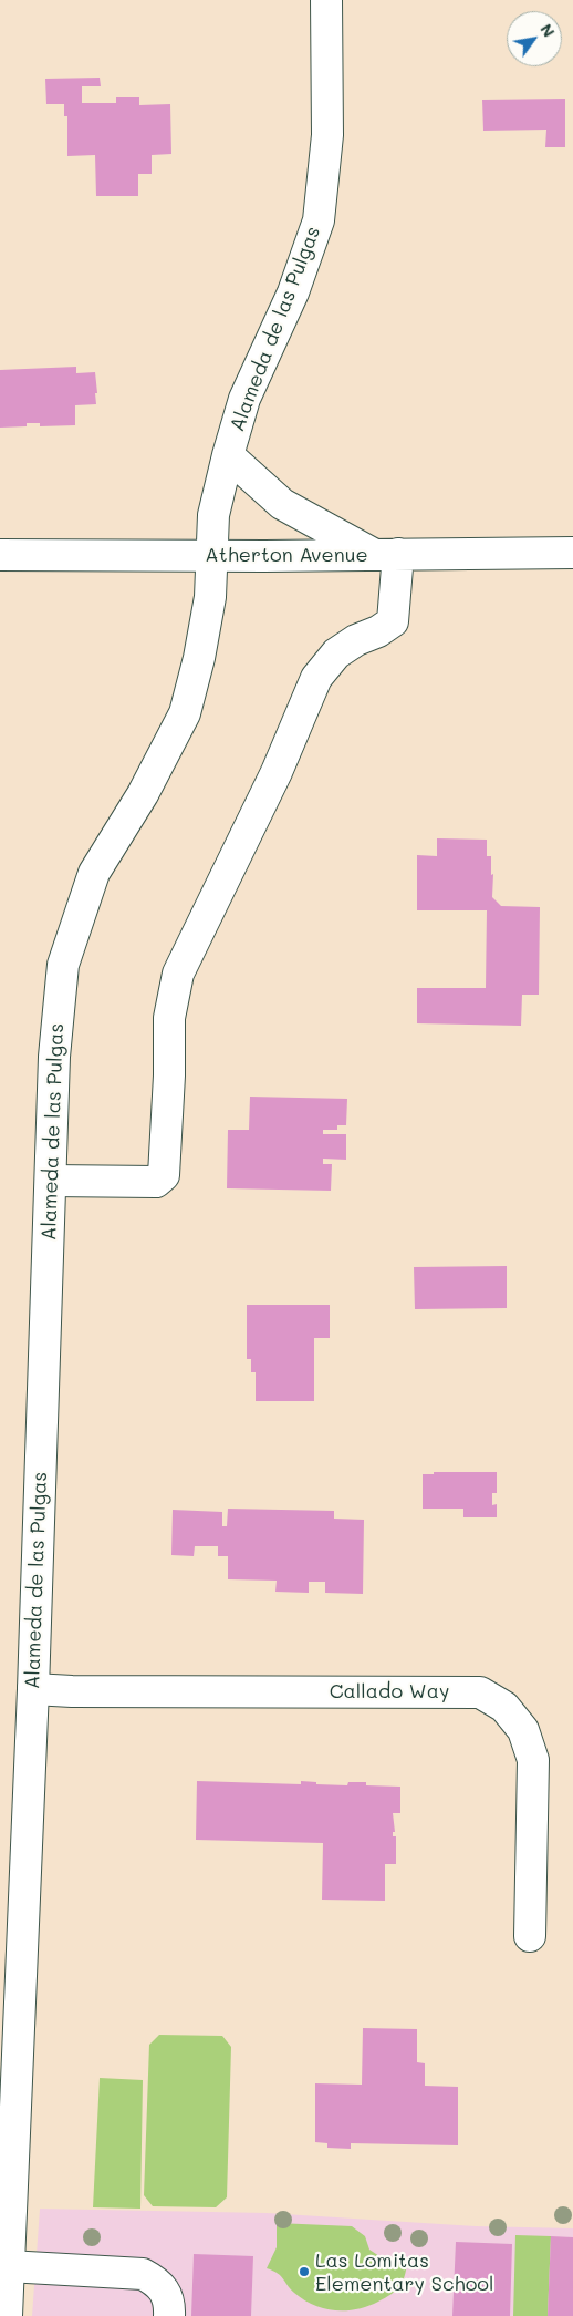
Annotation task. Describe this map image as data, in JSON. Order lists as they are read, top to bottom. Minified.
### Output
{"streets":{"main road":["Alameda de las Pulgas","Atherton Avenue","Callado Way"]},"crossings":[["Alameda de las Pulgas","Atherton Avenue"],["Alameda de las Pulgas","Callado Way"]],"places":["Las Lomitas Elementary School"],"north":"top right"}
